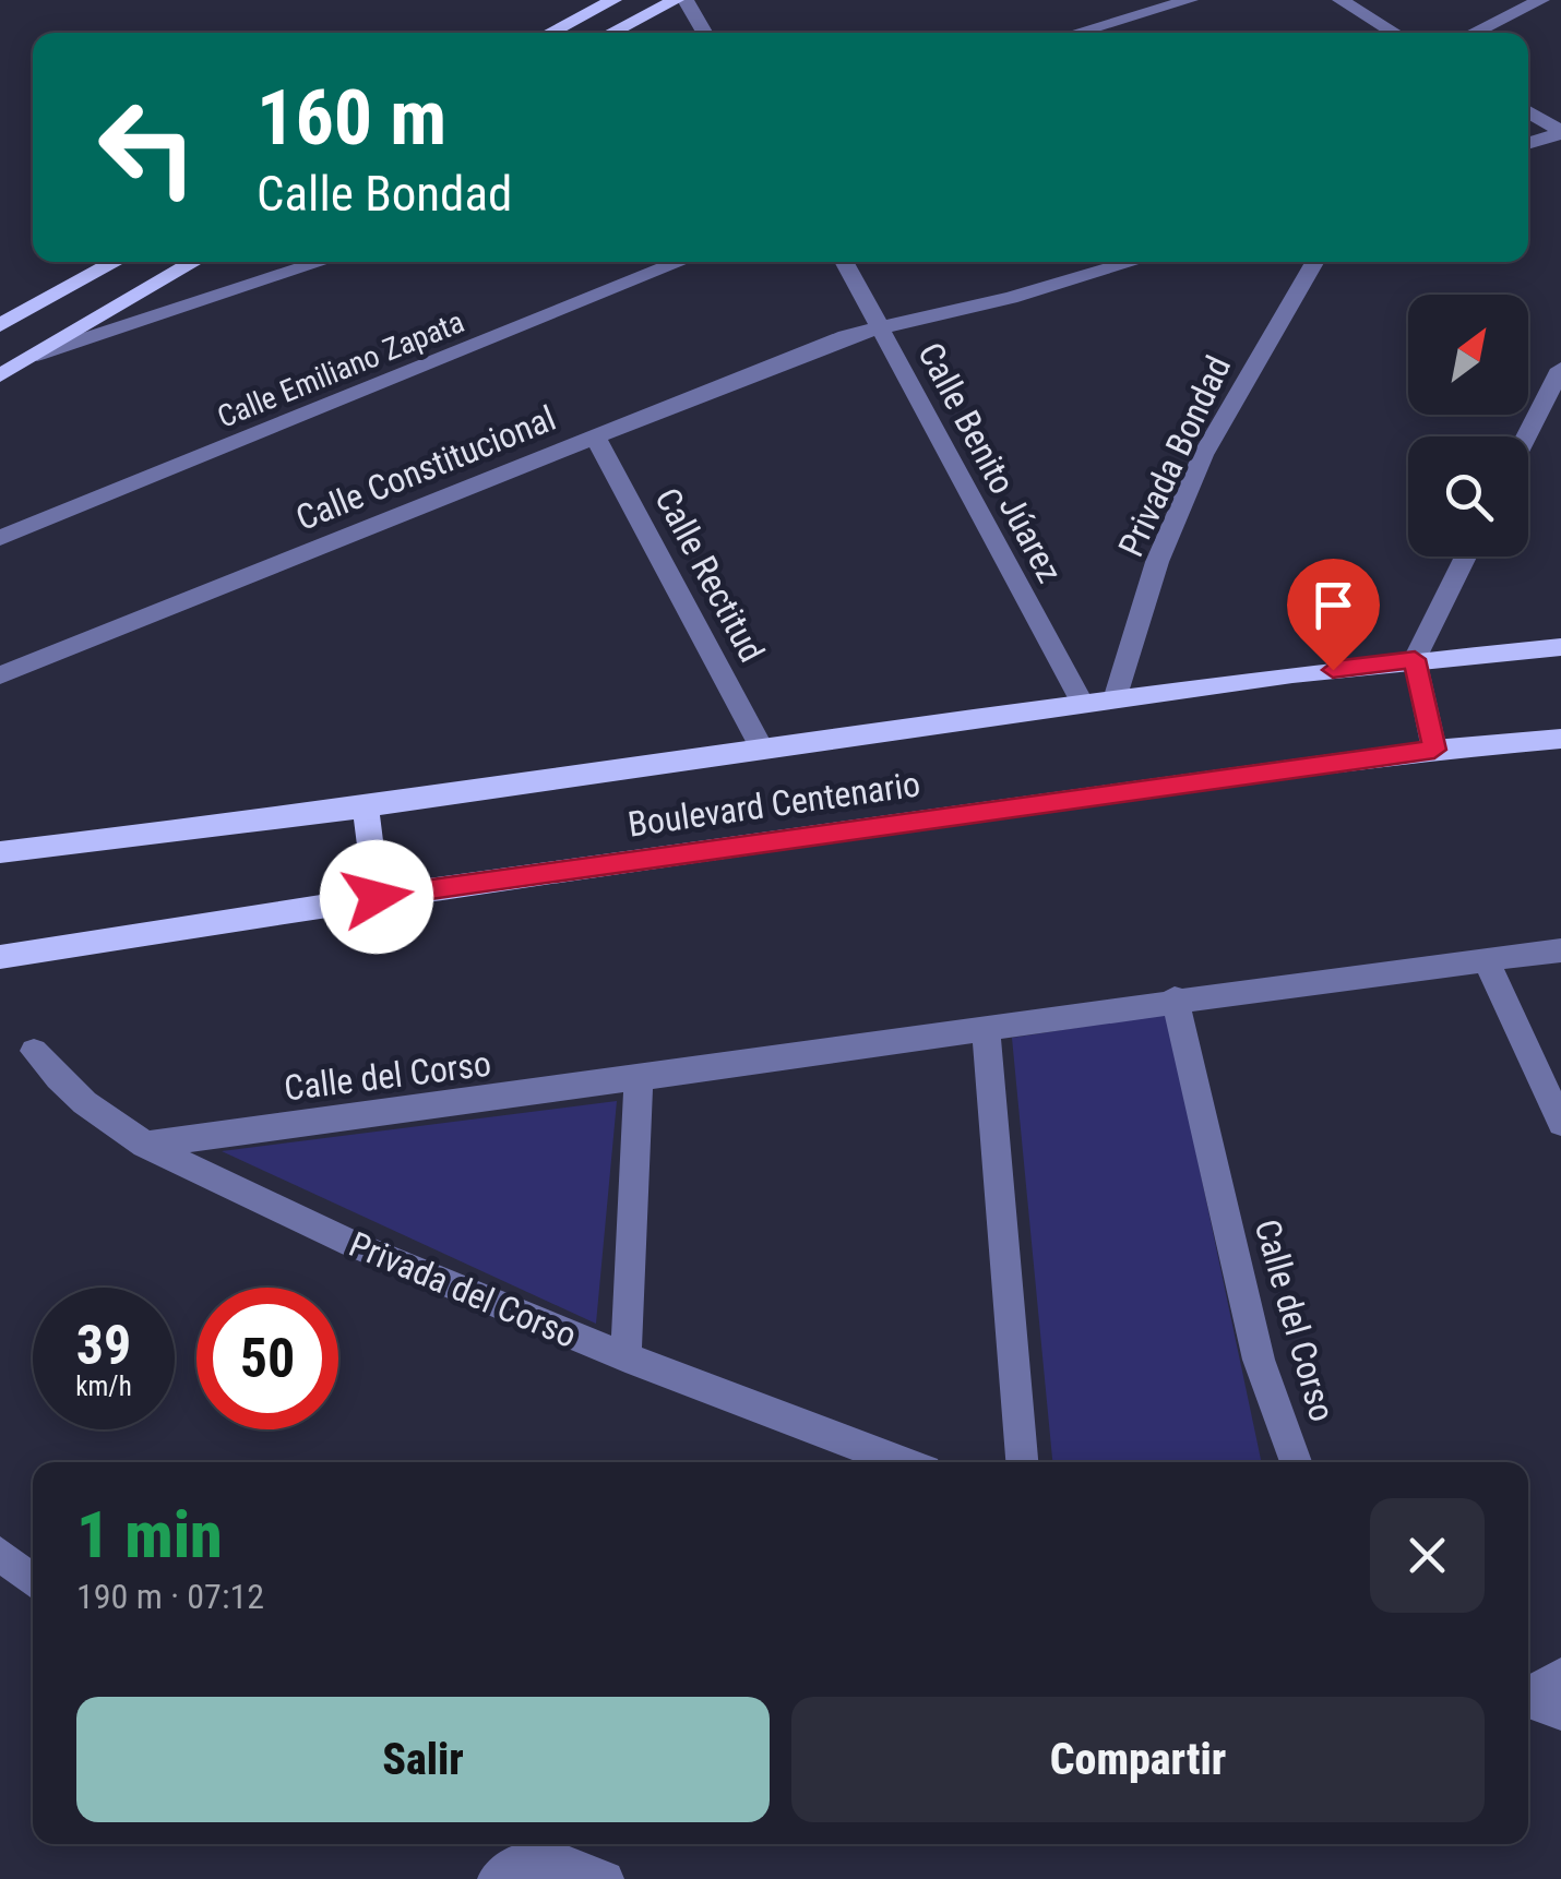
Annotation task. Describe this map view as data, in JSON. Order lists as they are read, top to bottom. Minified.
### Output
{"streets":{"main road":["Boulevard Centenario"],"street":["Calle Emiliano Zapata","Privada Bondad","Calle Benito Júarez","Calle Constitucional","Calle Rectitud","Calle del Corso","Privada del Corso"]},"crossings":[["Privada Bondad","Boulevard Centenario"],["Calle Benito Júarez","Calle Constitucional"],["Calle Benito Júarez","Boulevard Centenario"],["Calle Constitucional","Calle Rectitud"],["Calle Rectitud","Boulevard Centenario"],["Calle del Corso","Privada del Corso"]],"north":"top right","page":{"turn":["160 m","Calle Bondad"],"speed":"39 km/h","limit":"50","heading":["1 min","190 m · 07:12"],"buttons":["Salir","Compartir"]}}
